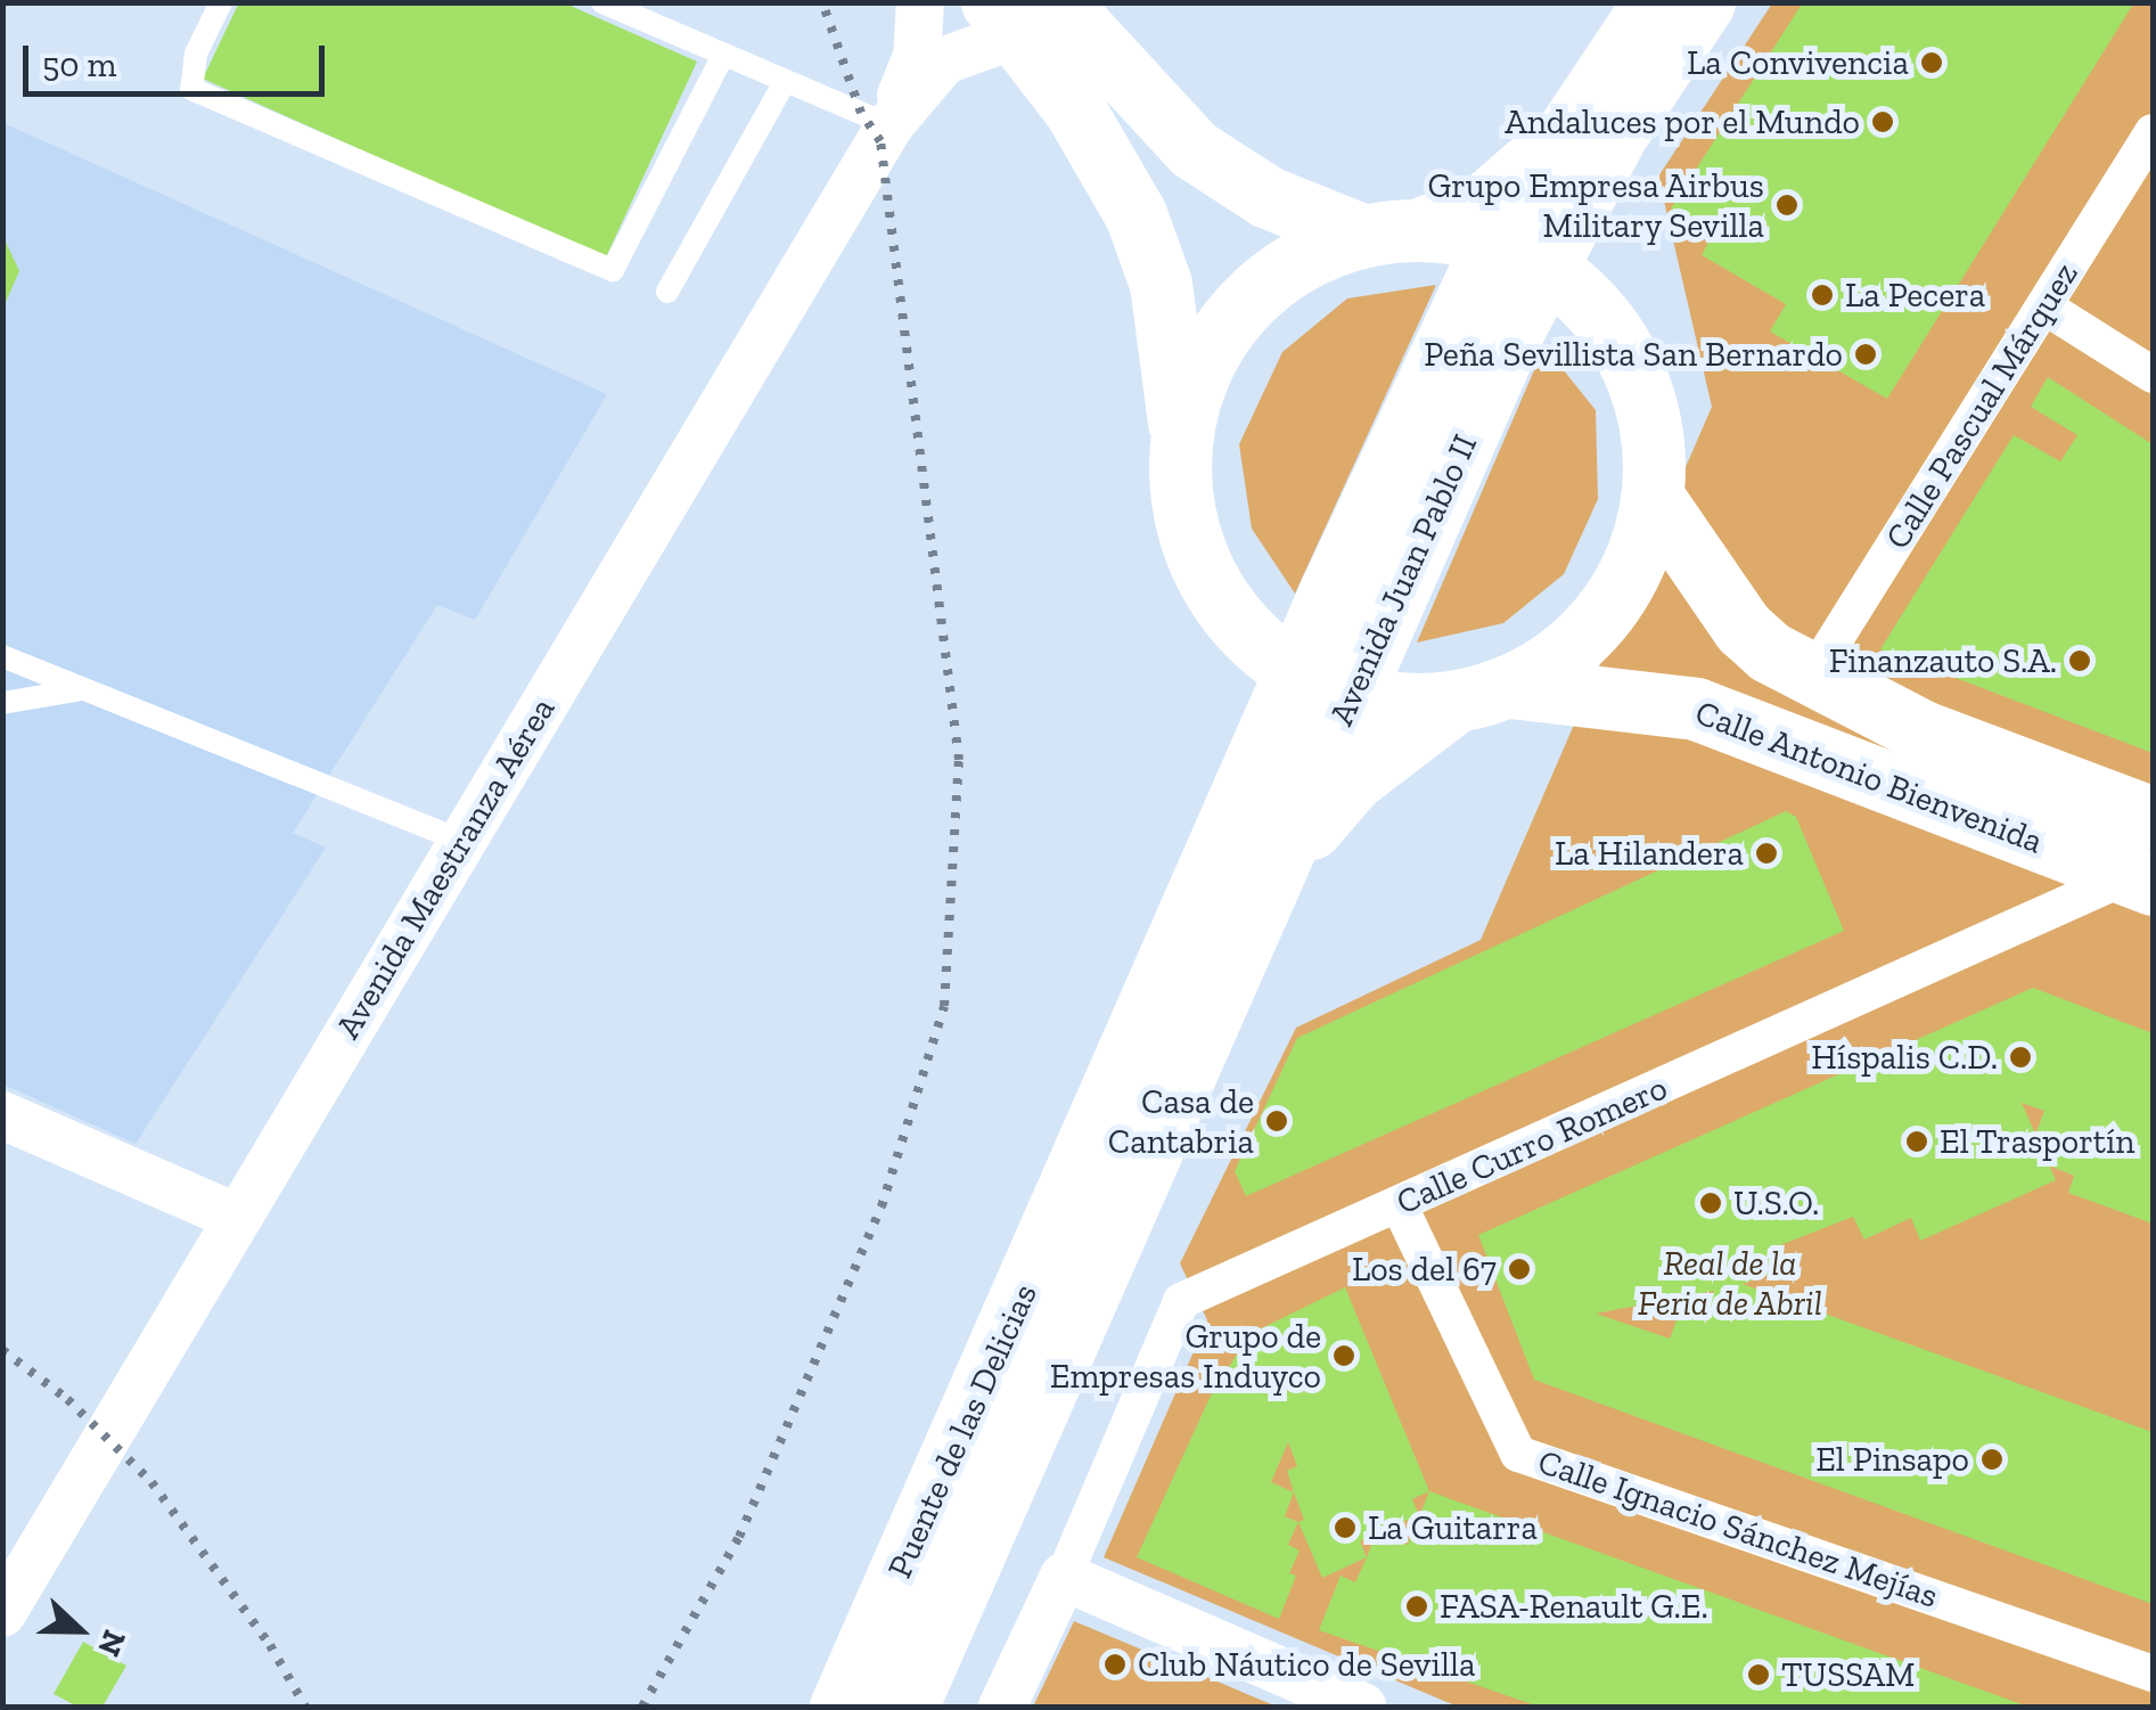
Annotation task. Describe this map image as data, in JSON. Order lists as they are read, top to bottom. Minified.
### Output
{"streets":{"main road":["Avenida Juan Pablo II","Calle Antonio Bienvenida","Puente de las Delicias"],"street":["Calle Pascual Márquez","Avenida Maestranza Aérea","Calle Curro Romero","Calle Ignacio Sánchez Mejías"]},"crossings":[["Calle Pascual Márquez","Calle Antonio Bienvenida"],["Avenida Juan Pablo II","Calle Antonio Bienvenida"],["Avenida Juan Pablo II","Puente de las Delicias"],["Calle Antonio Bienvenida","Calle Curro Romero"],["Calle Curro Romero","Calle Ignacio Sánchez Mejías"]],"parks":["Real de la Feria de Abril"],"places":["La Convivencia","Andaluces por el Mundo","Grupo Empresa Airbus Military Sevilla","La Pecera","Peña Sevillista San Bernardo","Finanzauto S.A.","La Hilandera","Híspalis C.D.","Casa de Cantabria","El Trasportín","U.S.O.","Los del 67","Grupo de Empresas Induyco","El Pinsapo","La Guitarra","FASA-Renault G.E.","Club Náutico de Sevilla","TUSSAM"],"scale_bar":"50 m","north":"right"}
